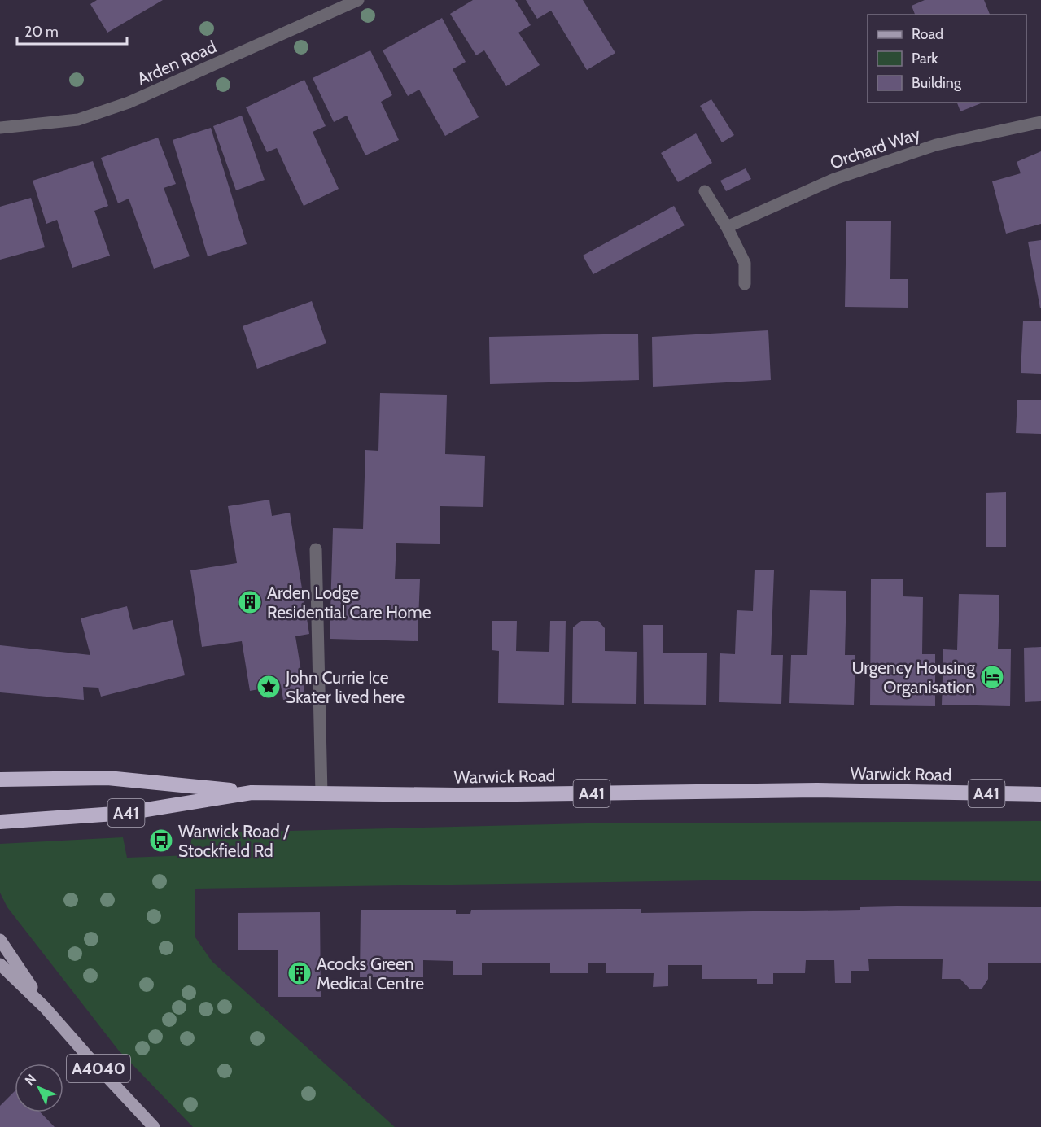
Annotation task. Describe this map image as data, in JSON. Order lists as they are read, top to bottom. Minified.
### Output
{"streets":{"highway":["Warwick Road","A41"],"main road":["A4040"],"street":["Arden Road","Orchard Way"]},"crossings":[["Warwick Road","A41"]],"places":{"building":["Arden Lodge Residential Care Home","Acocks Green Medical Centre"],"hotel":["Urgency Housing Organisation"],"place":["John Currie Ice Skater lived here"],"bus stop":["Warwick Road / Stockfield Rd"]},"legend":["Road","Park","Building"],"scale_bar":"20 m","north":"top left"}
